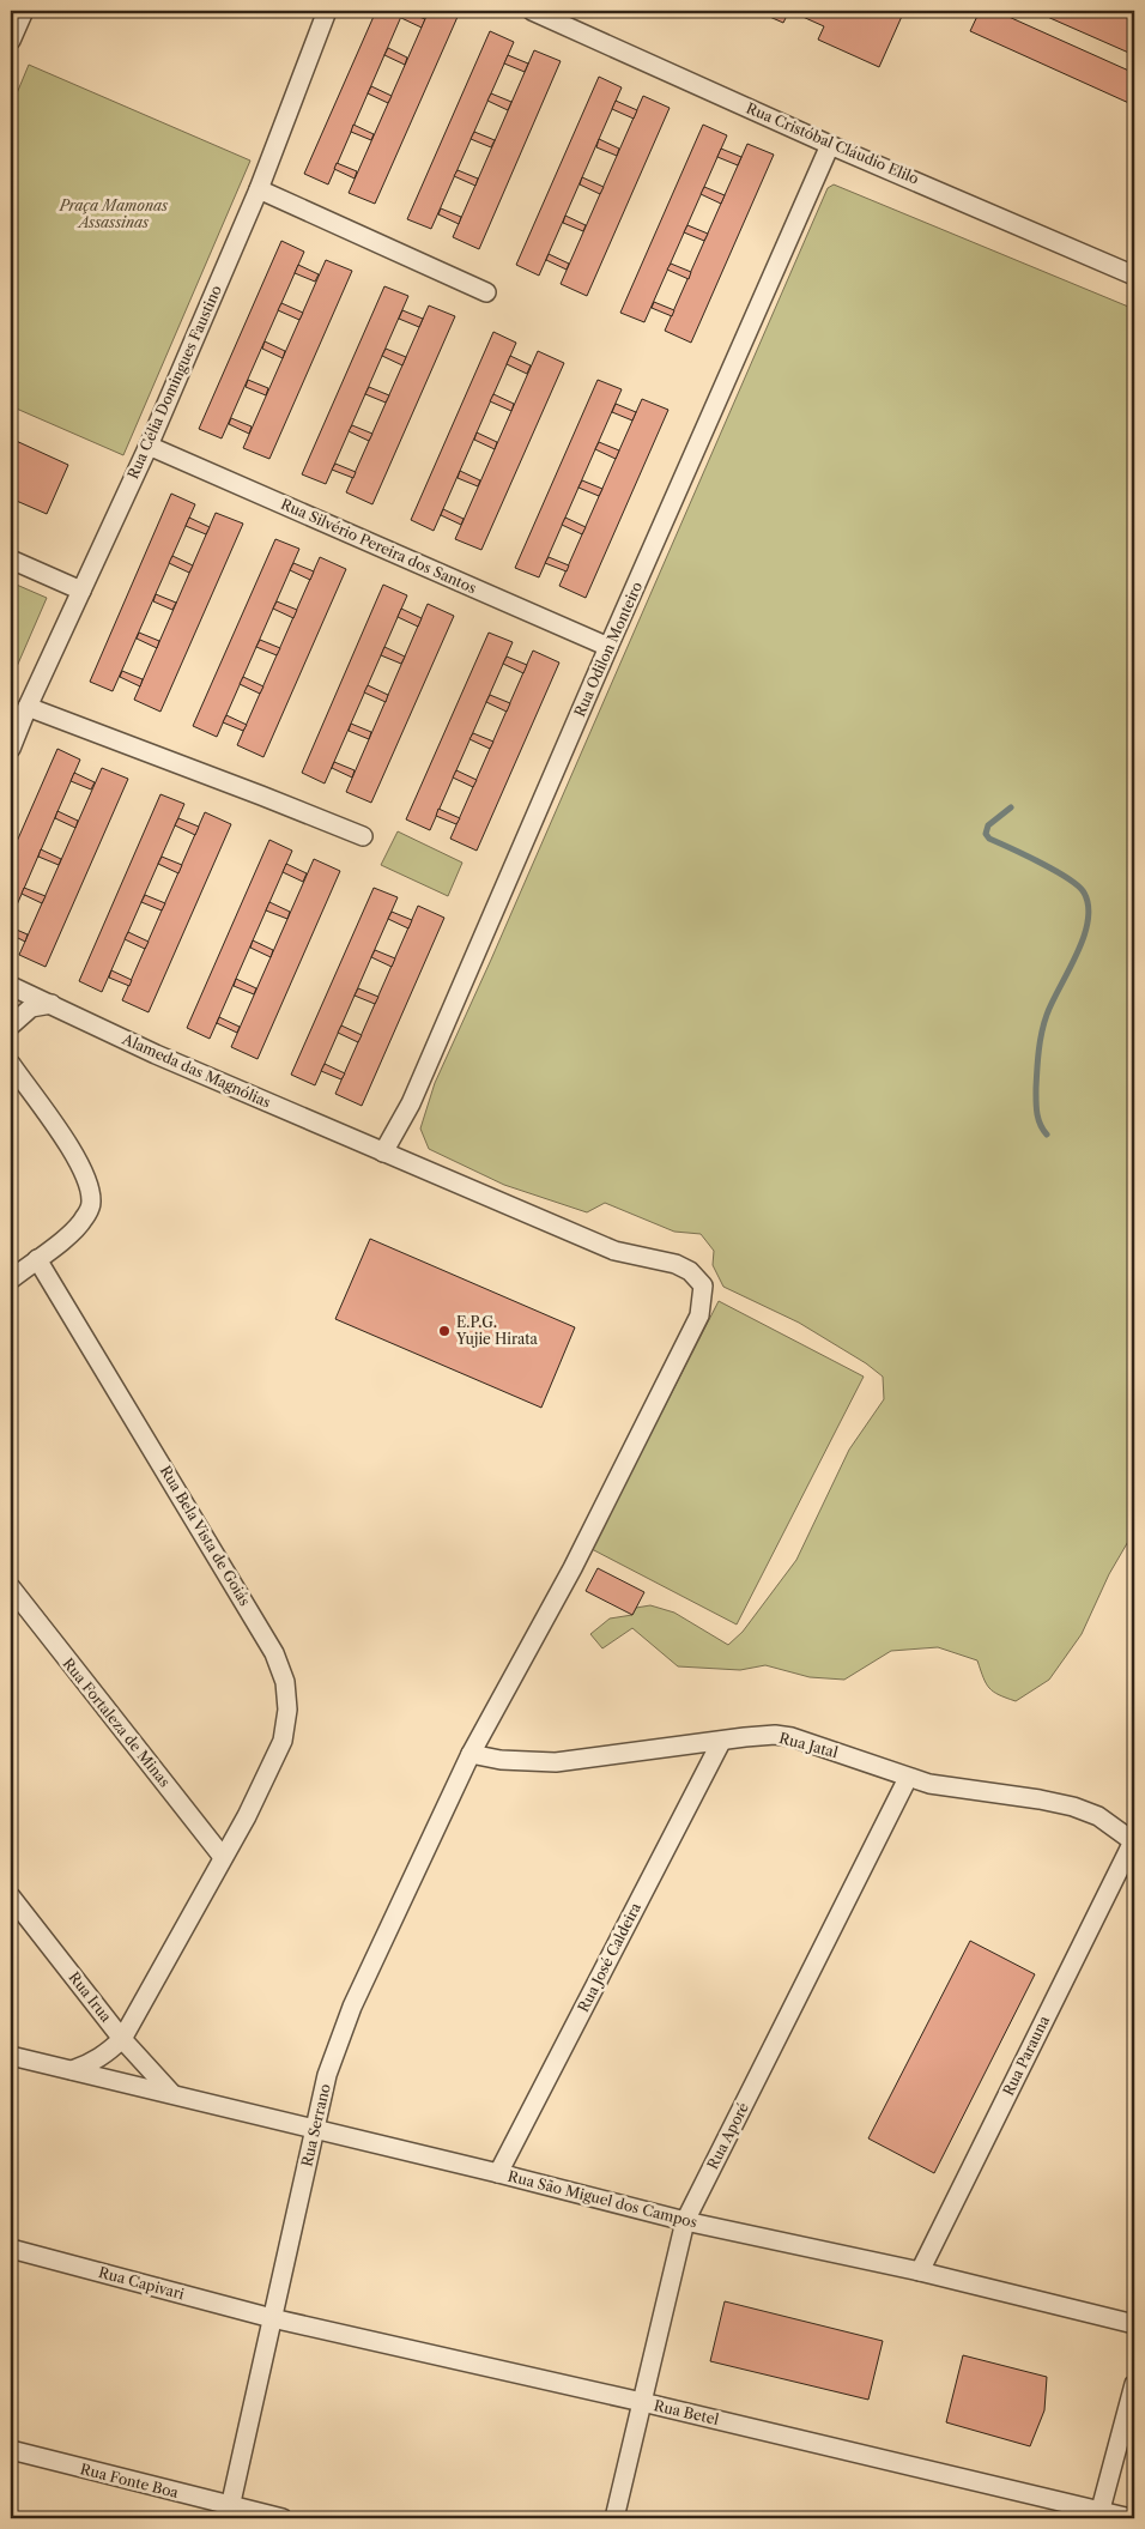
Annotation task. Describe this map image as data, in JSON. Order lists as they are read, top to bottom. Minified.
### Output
{"streets":{"street":["Rua Cristóbal Cláudio Elilo","Rua Célia Domingues Faustino","Rua Silvério Pereira dos Santos","Rua Odilon Monteiro","Alameda das Magnólias","Rua Bela Vista de Goiás","Rua Fortaleza de Minas","Rua Jatal","Rua José Caldeira","Rua Irua","Rua Parauna","Rua Serrano","Rua Aporé","Rua São Miguel dos Campos","Rua Capivari","Rua Betel","Rua Fonte Boa"]},"crossings":[["Rua Cristóbal Cláudio Elilo","Rua Odilon Monteiro"],["Rua Célia Domingues Faustino","Rua Silvério Pereira dos Santos"],["Rua Silvério Pereira dos Santos","Rua Odilon Monteiro"],["Rua Odilon Monteiro","Alameda das Magnólias"],["Alameda das Magnólias","Rua Jatal"],["Alameda das Magnólias","Rua Serrano"],["Rua Bela Vista de Goiás","Rua Fortaleza de Minas"],["Rua Bela Vista de Goiás","Rua Irua"],["Rua Jatal","Rua José Caldeira"],["Rua Jatal","Rua Parauna"],["Rua Jatal","Rua Serrano"],["Rua Jatal","Rua Aporé"],["Rua José Caldeira","Rua São Miguel dos Campos"],["Rua Irua","Rua São Miguel dos Campos"],["Rua Parauna","Rua São Miguel dos Campos"],["Rua Serrano","Rua São Miguel dos Campos"],["Rua Serrano","Rua Capivari"],["Rua Serrano","Rua Betel"],["Rua Serrano","Rua Fonte Boa"],["Rua Aporé","Rua São Miguel dos Campos"],["Rua Aporé","Rua Betel"],["Rua Capivari","Rua Betel"]],"parks":["Praça Mamonas Assassinas"],"places":["E.P.G. Yujie Hirata"]}
